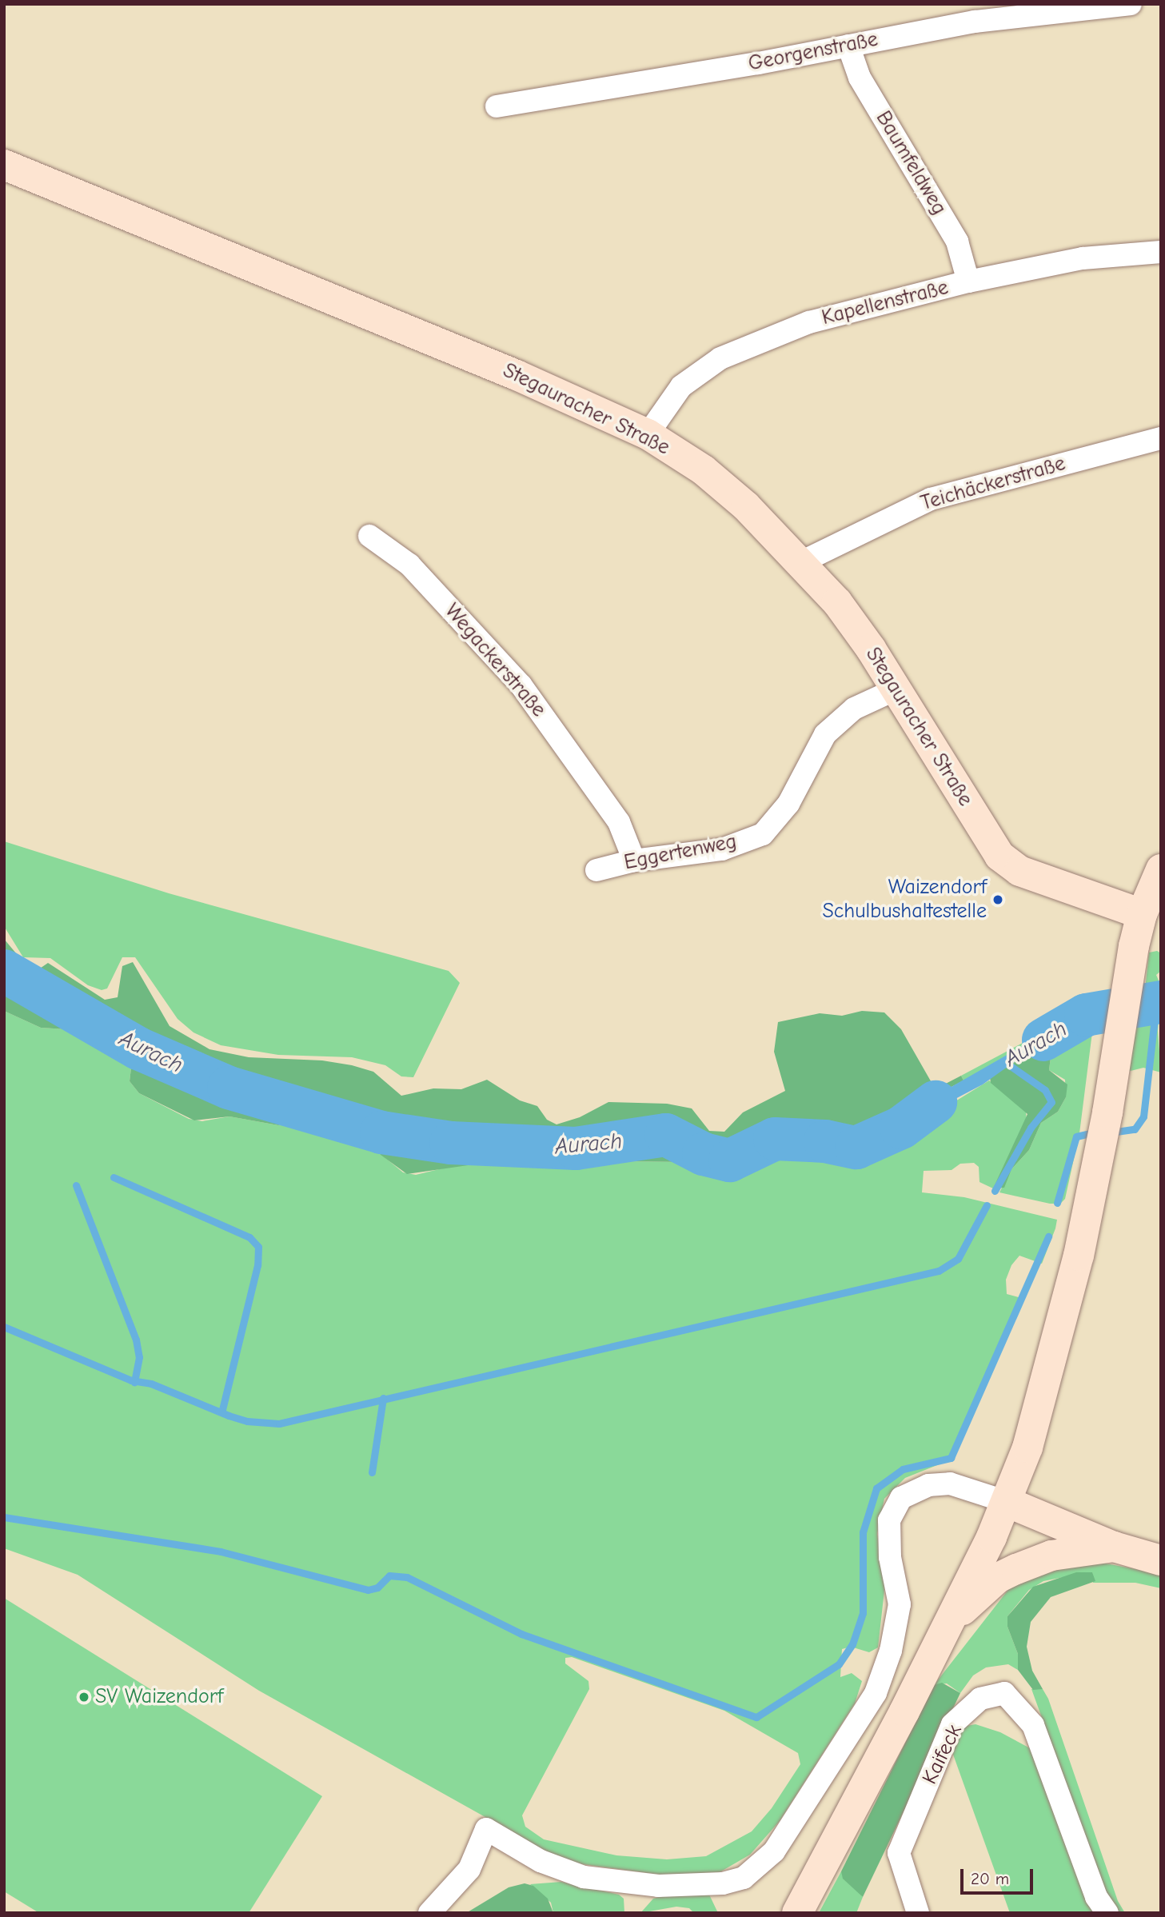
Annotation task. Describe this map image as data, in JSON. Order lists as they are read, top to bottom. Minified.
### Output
{"streets":{"street":["Georgenstraße","Baumfeldweg","Kapellenstraße","Stegauracher Straße","Teichäckerstraße","Wegackerstraße","Eggertenweg","Kaifeck"]},"crossings":[["Georgenstraße","Baumfeldweg"],["Baumfeldweg","Kapellenstraße"],["Kapellenstraße","Stegauracher Straße"],["Stegauracher Straße","Teichäckerstraße"],["Stegauracher Straße","Eggertenweg"],["Wegackerstraße","Eggertenweg"]],"water":["Aurach"],"places":["Waizendorf Schulbushaltestelle","SV Waizendorf"],"scale_bar":"20 m"}
